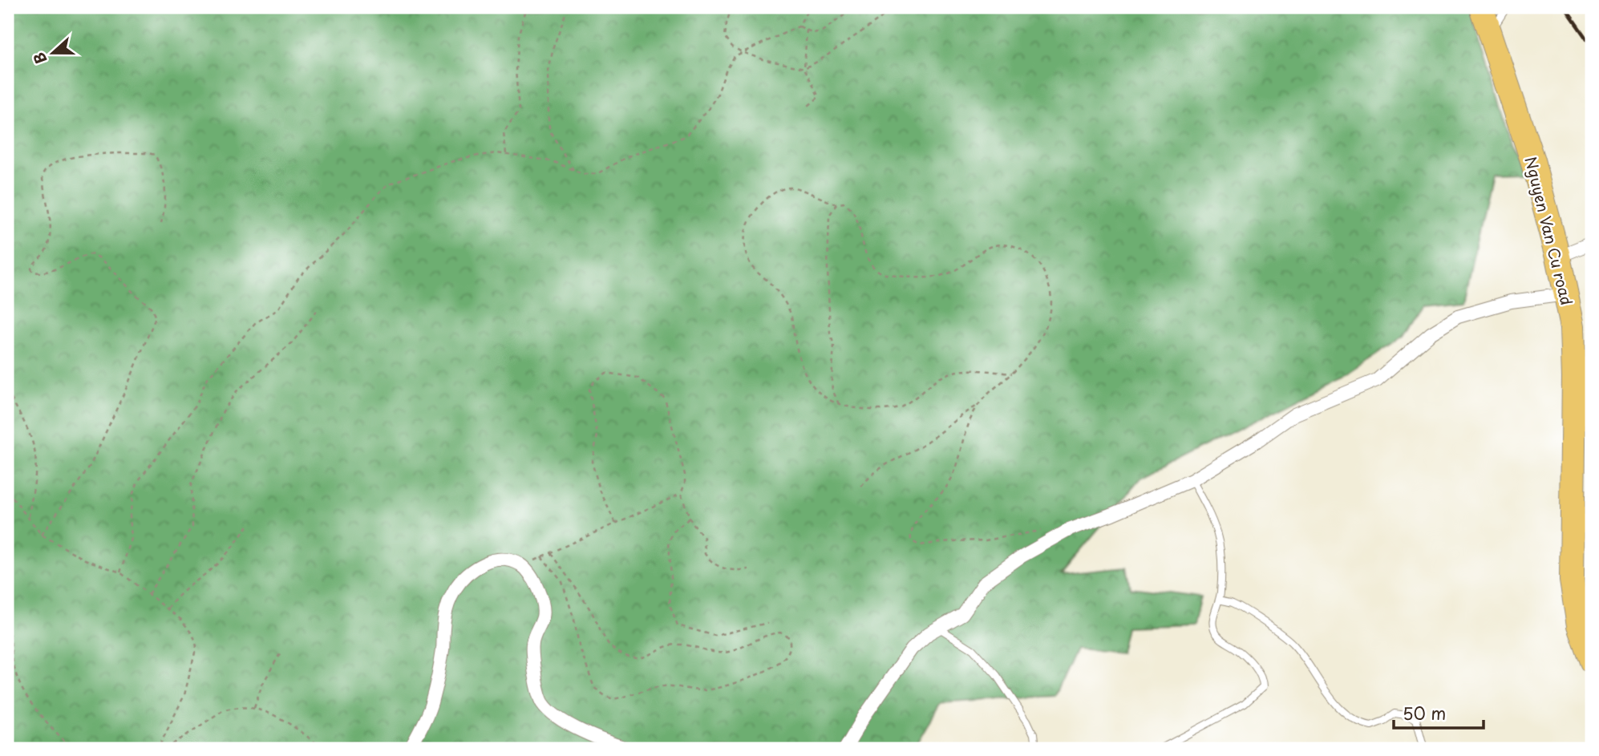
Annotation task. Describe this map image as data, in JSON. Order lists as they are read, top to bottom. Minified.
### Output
{"streets":{"highway":["Nguyen Van Cu road"]},"scale_bar":"50 m","north":"left"}
